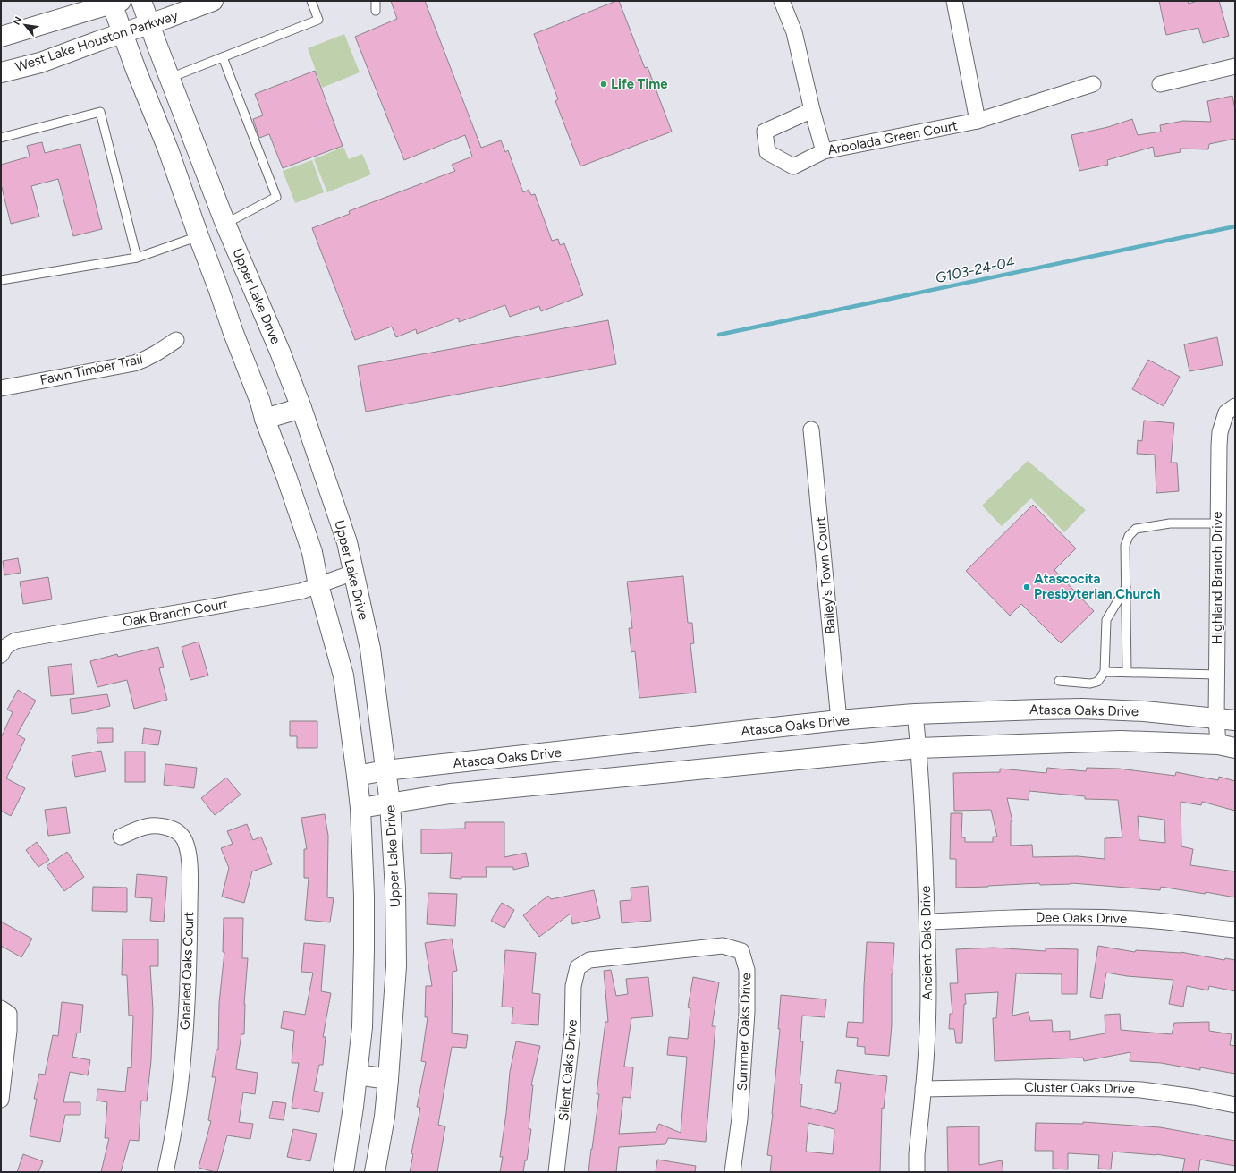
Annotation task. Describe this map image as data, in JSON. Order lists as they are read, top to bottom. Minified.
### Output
{"streets":{"street":["West Lake Houston Parkway","Arbolada Green Court","Upper Lake Drive","Fawn Timber Trail","Bailey's Town Court","Highland Branch Drive","Oak Branch Court","Atasca Oaks Drive","Dee Oaks Drive","Ancient Oaks Drive","Gnarled Oaks Court","Summer Oaks Drive","Silent Oaks Drive","Cluster Oaks Drive"]},"crossings":[["West Lake Houston Parkway","Upper Lake Drive"],["Upper Lake Drive","Oak Branch Court"],["Upper Lake Drive","Atasca Oaks Drive"],["Bailey's Town Court","Atasca Oaks Drive"],["Highland Branch Drive","Atasca Oaks Drive"],["Atasca Oaks Drive","Ancient Oaks Drive"],["Dee Oaks Drive","Ancient Oaks Drive"],["Ancient Oaks Drive","Cluster Oaks Drive"],["Summer Oaks Drive","Silent Oaks Drive"]],"water":["G103-24-04"],"places":["Life Time","Atascocita Presbyterian Church"],"north":"top left"}
